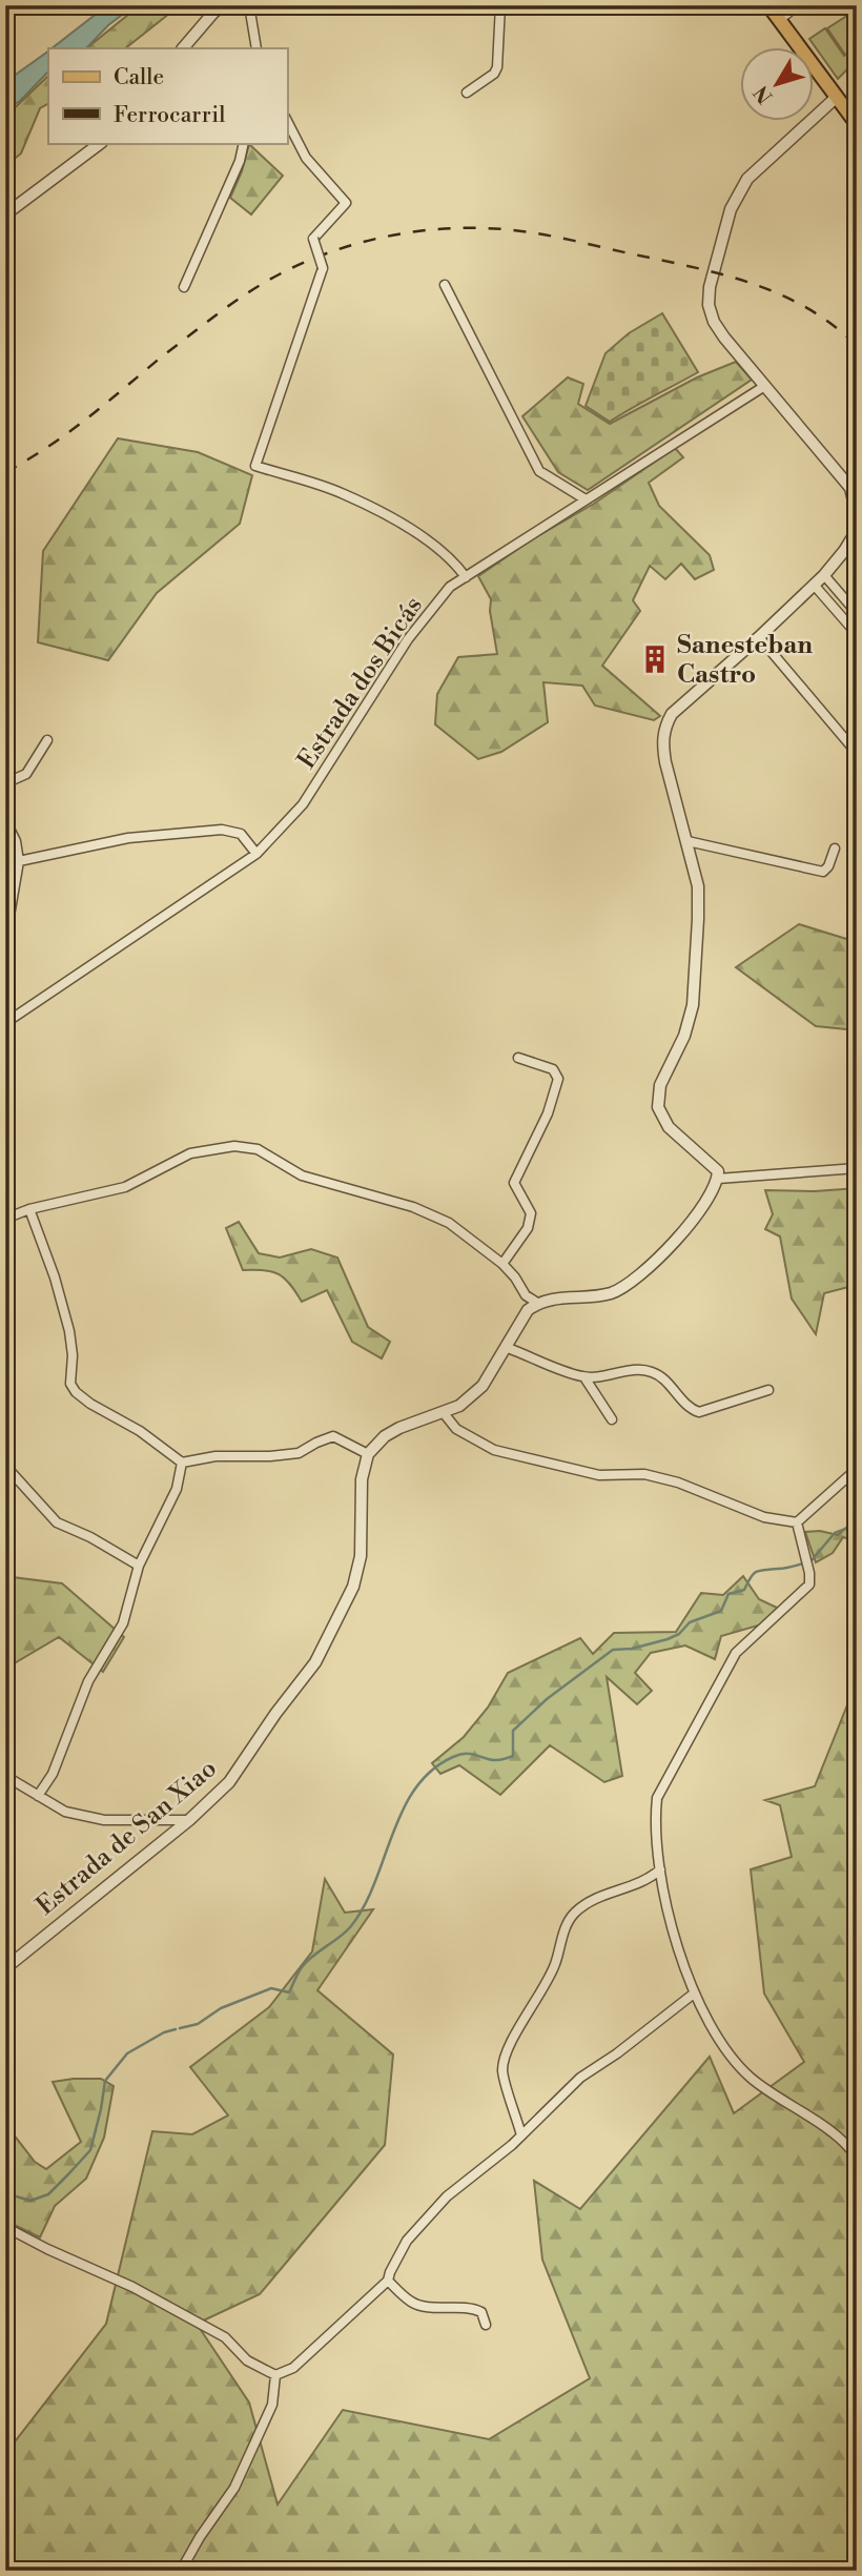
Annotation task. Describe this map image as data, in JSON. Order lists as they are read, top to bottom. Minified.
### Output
{"streets":{"street":["Estrada dos Bicás","Estrada de San Xiao"]},"places":{"building":["Sanesteban Castro"]},"legend":["Calle","Ferrocarril"],"north":"bottom left"}
